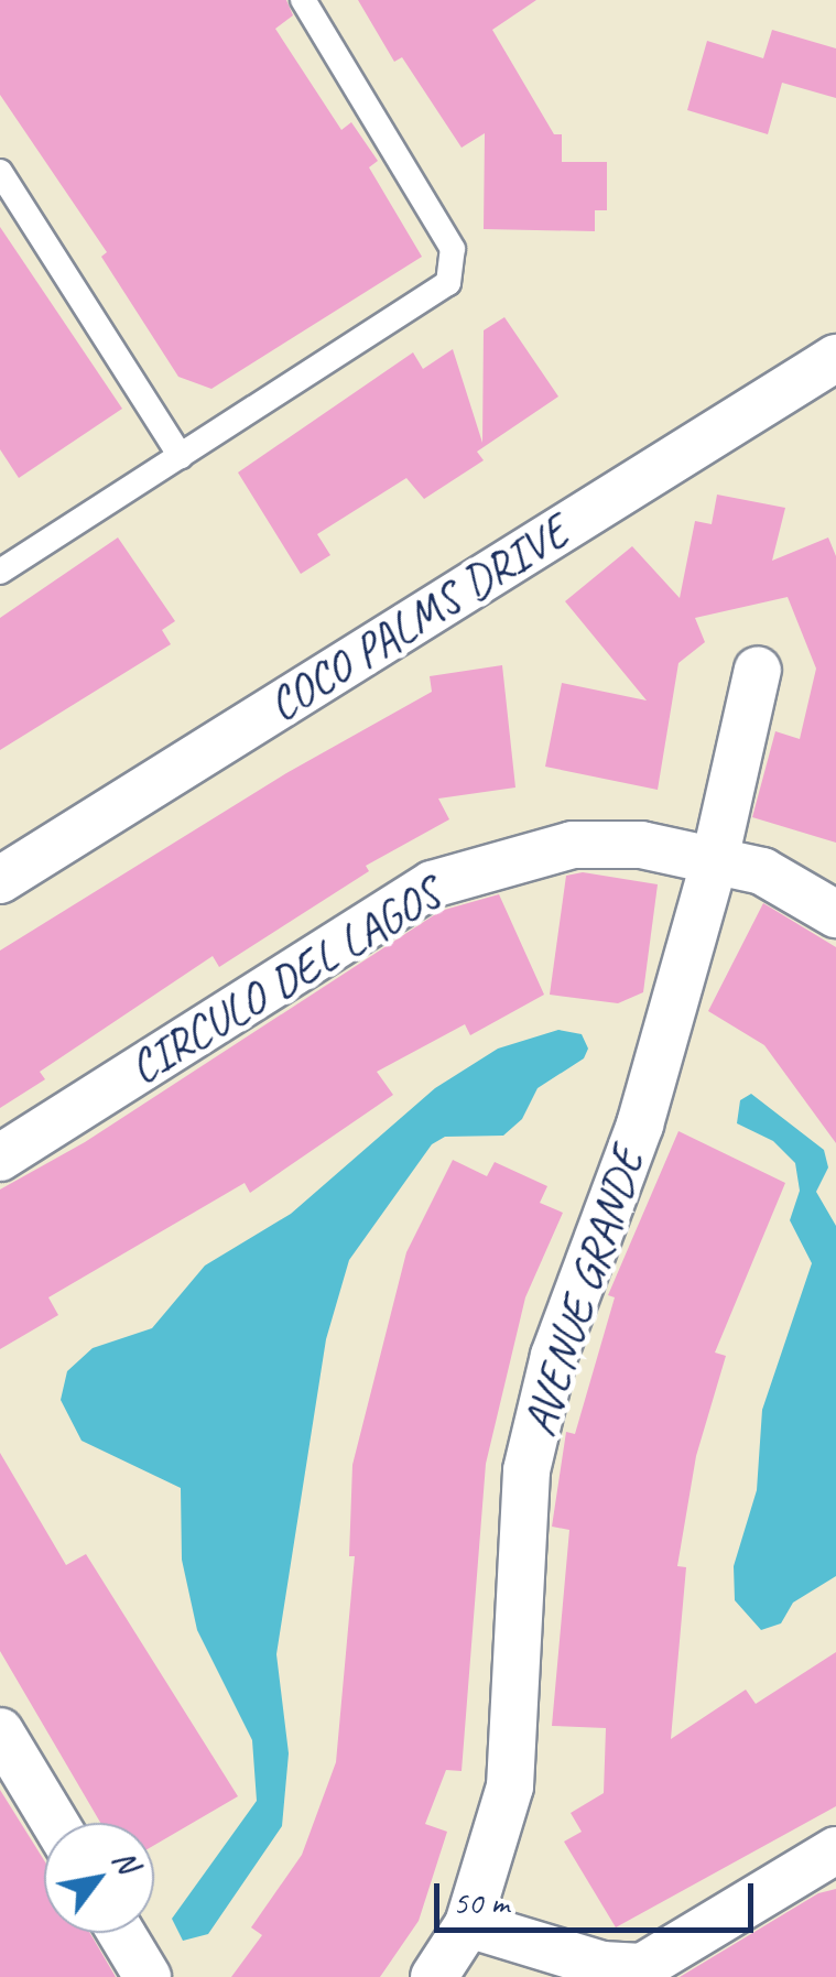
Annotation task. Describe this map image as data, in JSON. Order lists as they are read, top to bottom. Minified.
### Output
{"streets":{"street":["COCO PALMS DRIVE","CIRCULO DEL LAGOS","AVENUE GRANDE"]},"crossings":[["CIRCULO DEL LAGOS","AVENUE GRANDE"]],"scale_bar":"50 m","north":"top right"}
